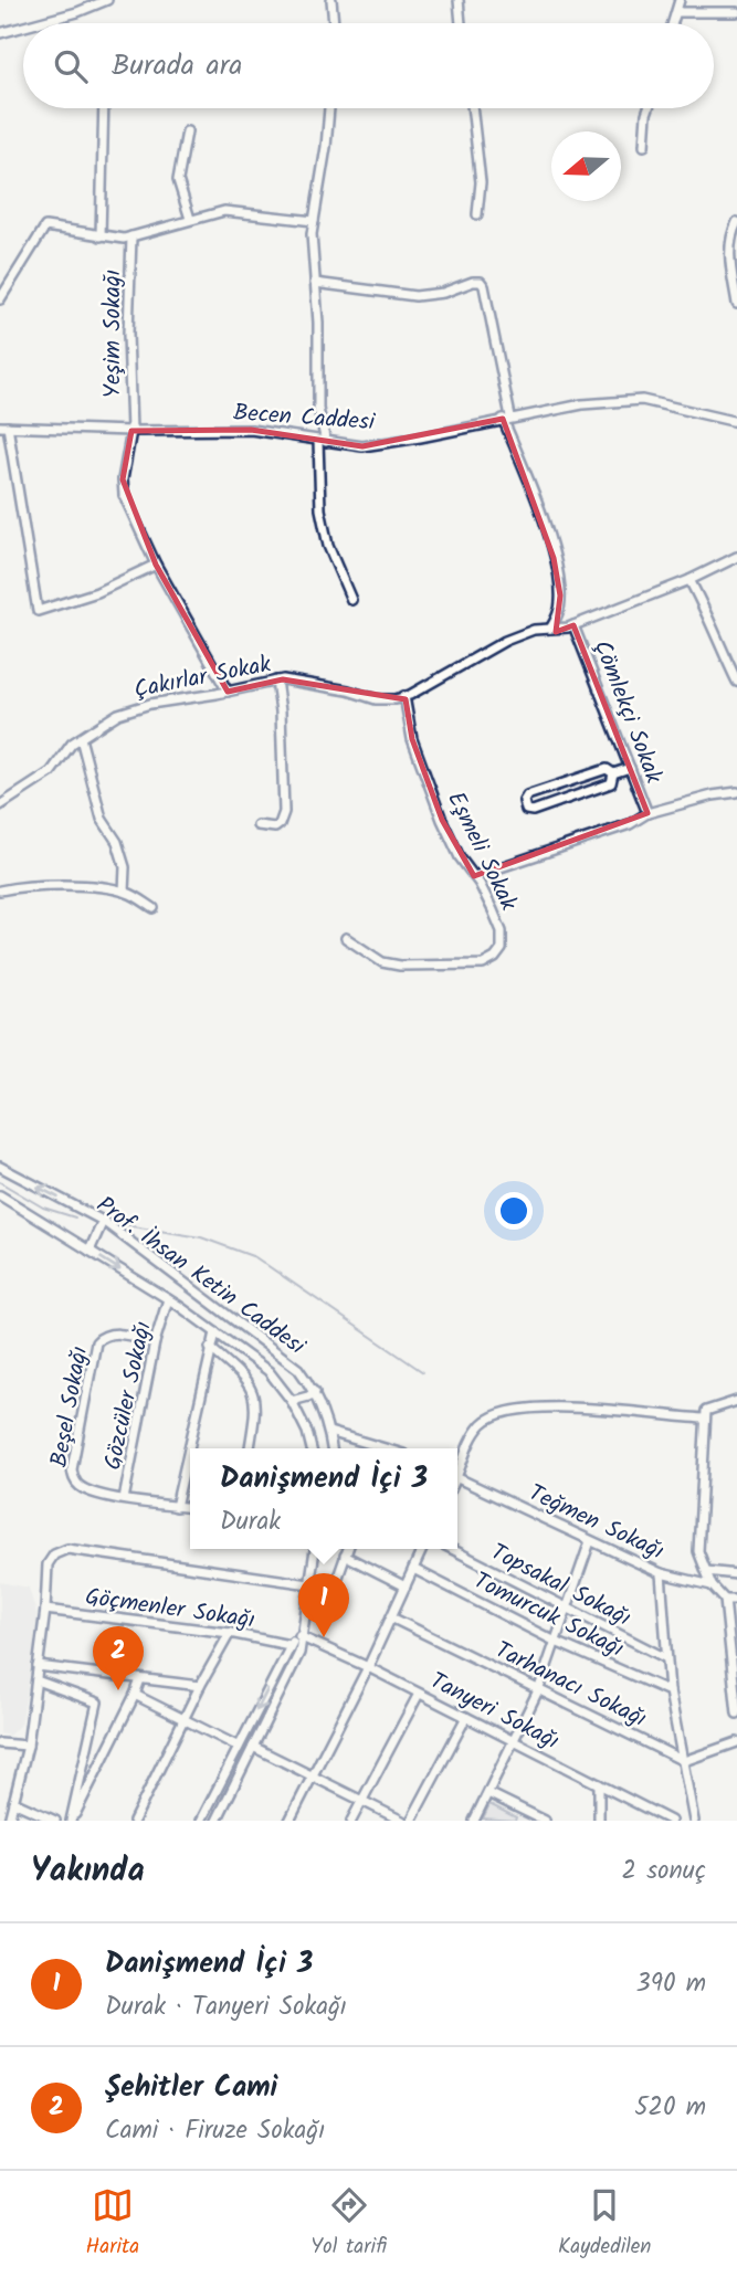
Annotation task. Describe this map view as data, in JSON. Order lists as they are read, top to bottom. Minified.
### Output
{"streets":{"street":["Yeşim Sokağı","Becen Caddesi","Çakırlar Sokak","Çömlekçi Sokak","Eşmeli Sokak","Prof. İhsan Ketin Caddesi","Gözcüler Sokağı","Beşel Sokağı","Teğmen Sokağı","Topsakal Sokağı","Göçmenler Sokağı","Tomurcuk Sokağı","Tarhanacı Sokağı","Tanyeri Sokağı"]},"crossings":[["Yeşim Sokağı","Becen Caddesi"],["Yeşim Sokağı","Çakırlar Sokak"],["Çakırlar Sokak","Çömlekçi Sokak"],["Çakırlar Sokak","Eşmeli Sokak"],["Prof. İhsan Ketin Caddesi","Gözcüler Sokağı"],["Gözcüler Sokağı","Beşel Sokağı"]],"north":"left","page":{"search":"Burada ara","popup":["Danişmend İçi 3","Durak"],"pins":["1","2"],"heading":["Yakında","2 sonuç"],"list":[{"mark":"1","name":"Danişmend İçi 3","note":"Durak · Tanyeri Sokağı","value":"390 m"},{"mark":"2","name":"Şehitler Cami","note":"Cami · Firuze Sokağı","value":"520 m"}],"nav":["Harita","Yol tarifi","Kaydedilen"]}}
